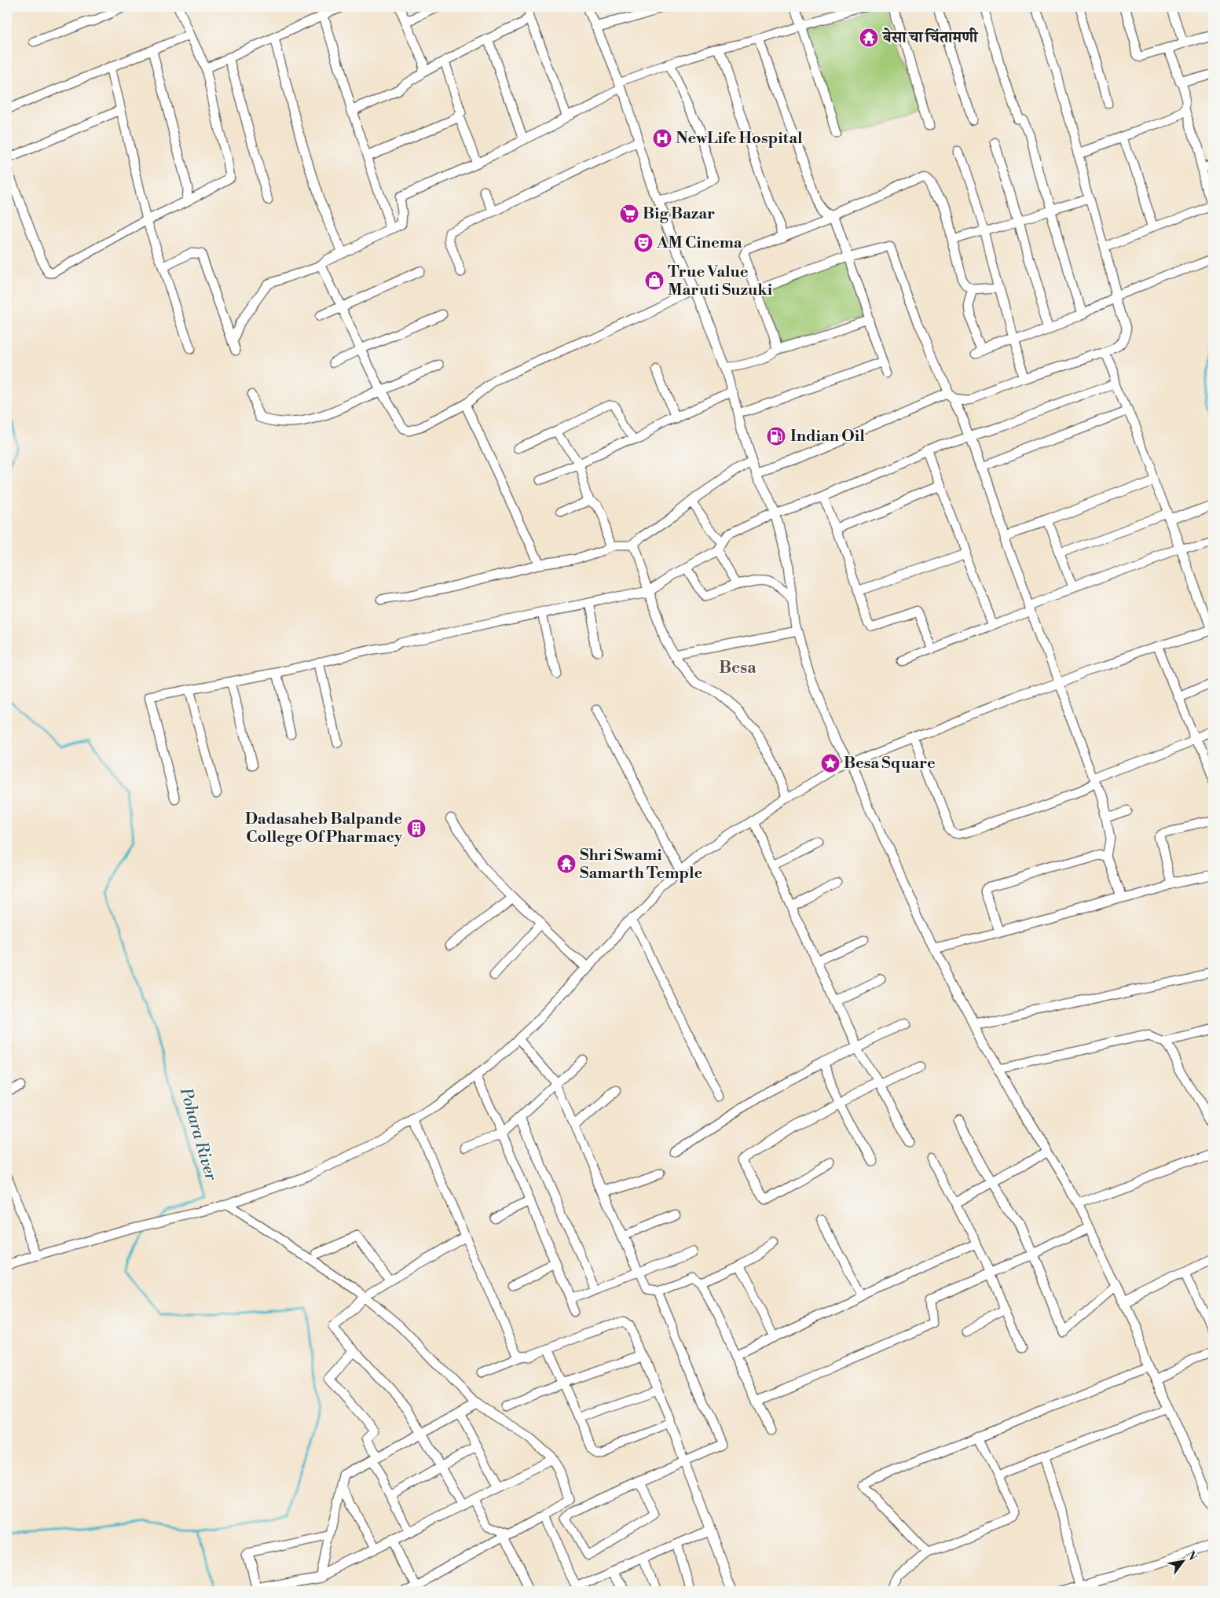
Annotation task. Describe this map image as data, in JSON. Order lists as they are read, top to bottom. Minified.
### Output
{"districts":["Besa"],"water":["Pohara River"],"places":{"temple":["बेसा चा चिंतामणी","Shri Swami Samarth Temple"],"hospital":["NewLife Hospital"],"supermarket":["Big Bazar"],"theatre":["AM Cinema"],"shop":["True Value Maruti Suzuki"],"fuel station":["Indian Oil"],"place":["Besa Square"],"building":["Dadasaheb Balpande College Of Pharmacy"]},"north":"top right"}
